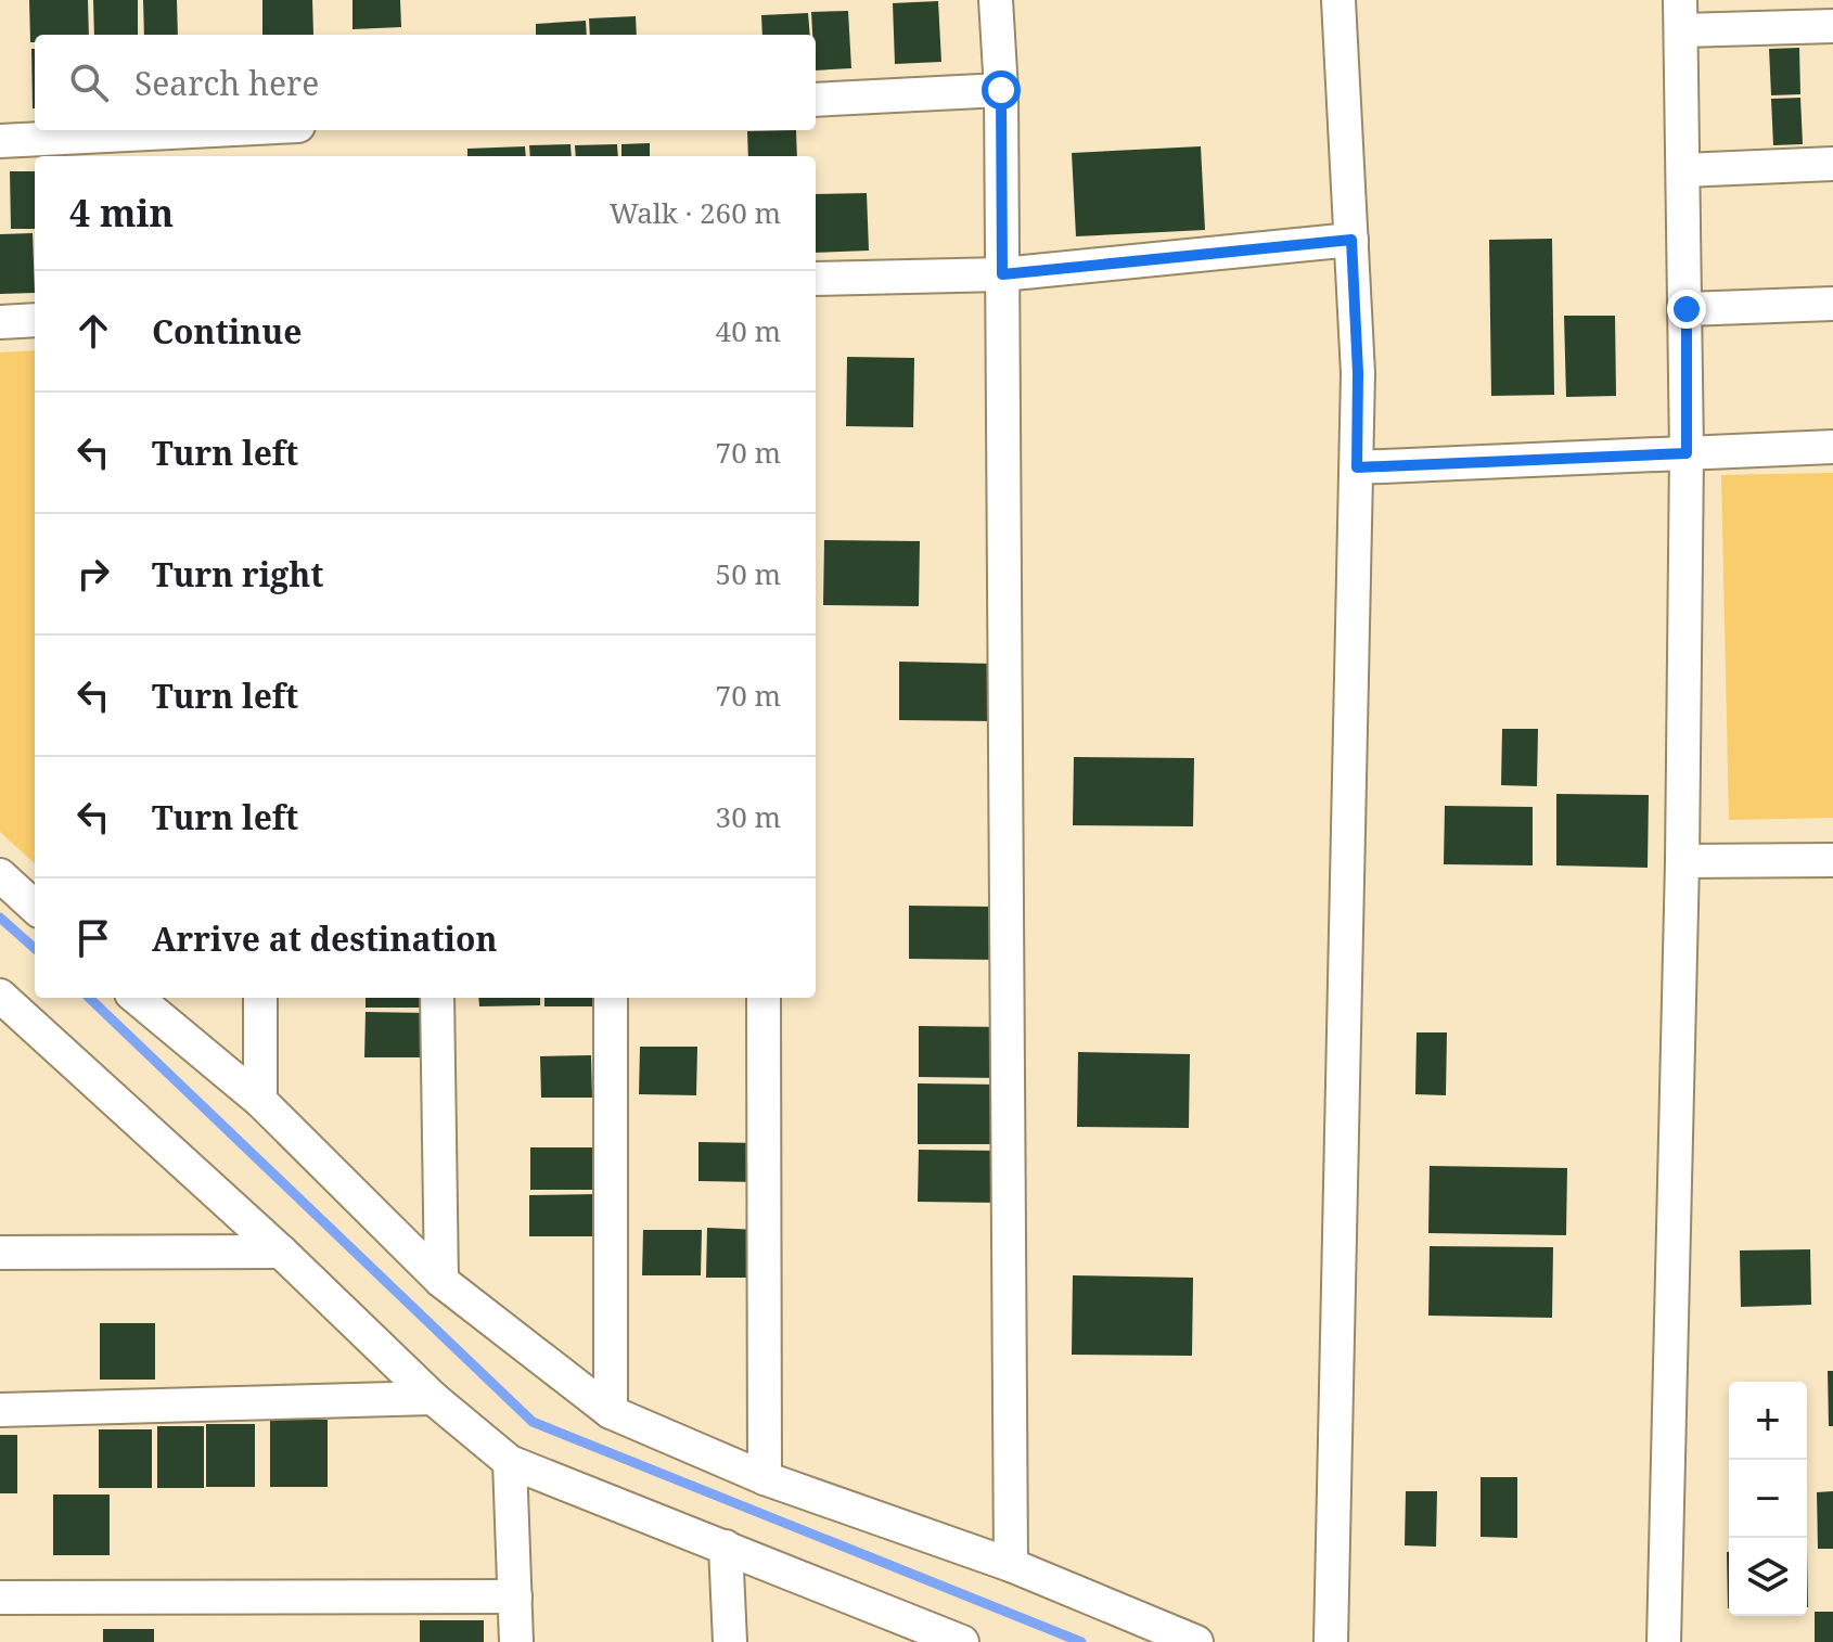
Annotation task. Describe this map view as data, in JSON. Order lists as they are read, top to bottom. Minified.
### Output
{"page":{"search":"Search here","heading":["4 min","Walk · 260 m"],"list":[["Continue","40 m"],["Turn left","70 m"],["Turn right","50 m"],["Turn left","70 m"],["Turn left","30 m"],"Arrive at destination"],"map_buttons":["+","−"]}}
